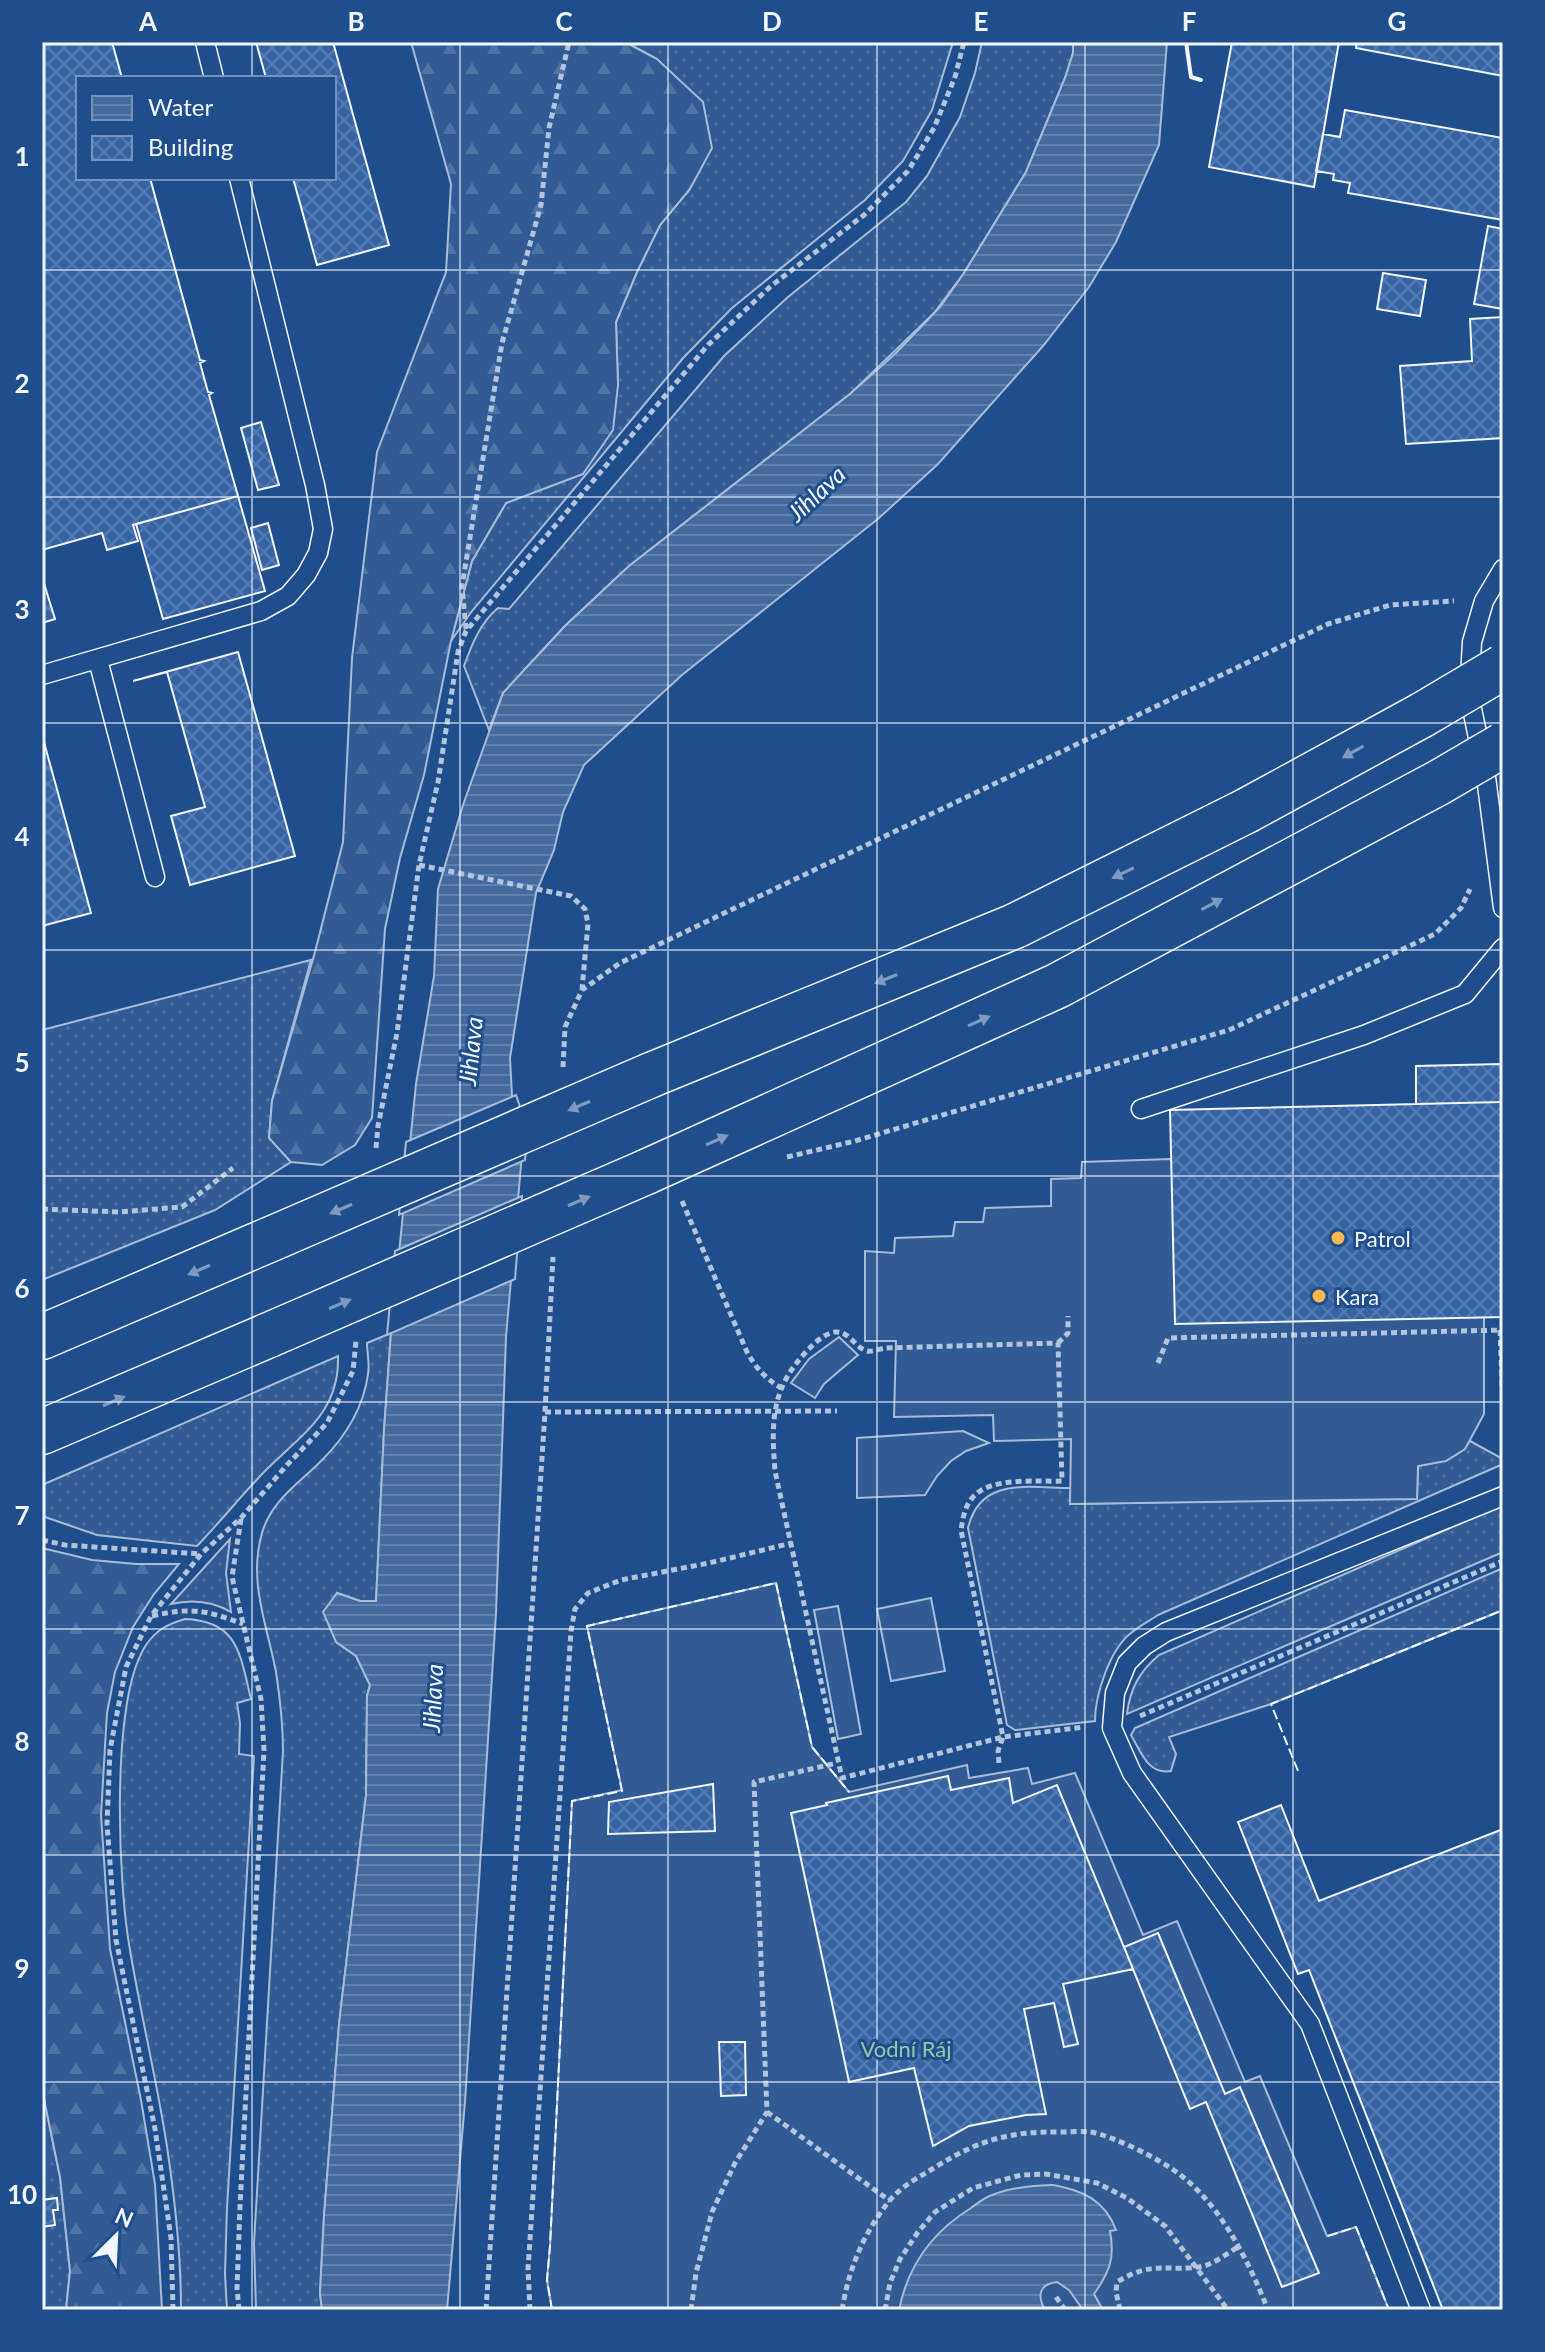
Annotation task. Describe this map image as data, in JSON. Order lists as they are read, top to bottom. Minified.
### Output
{"water":["Jihlava"],"parks":["Vodní Ráj"],"places":["Patrol","Kara"],"legend":["Water","Building"],"north":"top right","grid":{"columns":["A","B","C","D","E","F","G"],"rows":["1","2","3","4","5","6","7","8","9","10"]}}
